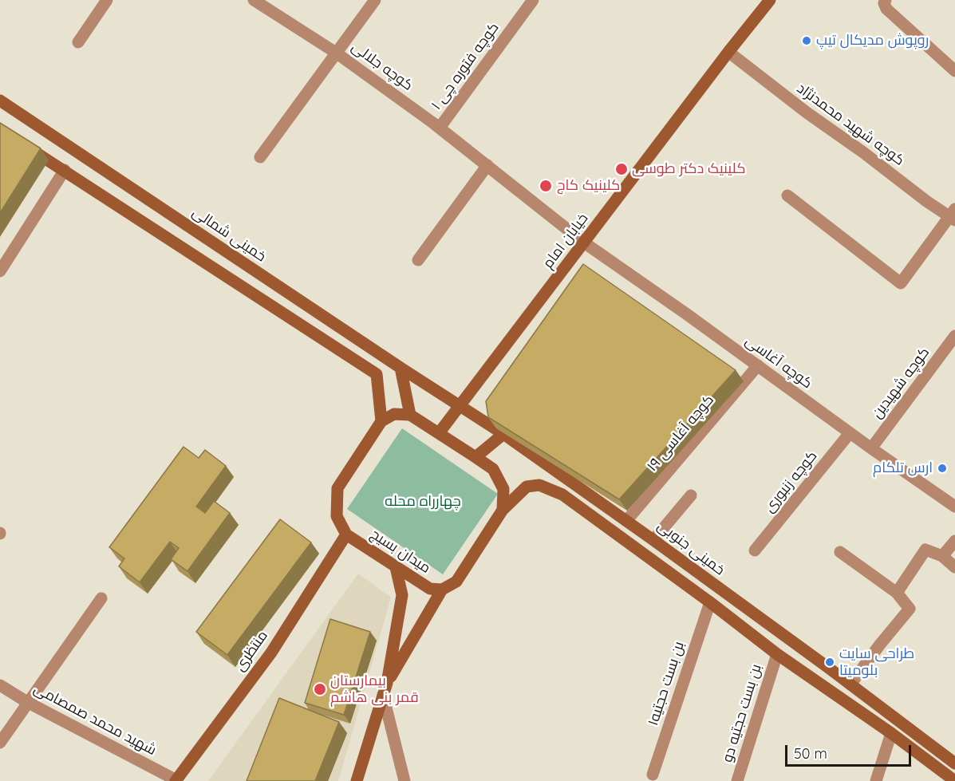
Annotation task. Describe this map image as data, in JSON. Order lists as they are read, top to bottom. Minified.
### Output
{"streets":{"main road":["خمینی شمالی","خیابان امام","خمینی جنوبی","میدان بسیج","منتظری"],"street":["کوچه جلالی","کوچه فتوره چی ۱","کوچه شهید محمدنژاد","کوچه آغاسی","کوچه شهیدین","کوچه آغاسی ۱۹","کوچه زنبوری","بن بست حجتیه۱","بن بست حجتیه دو","شهید محمد صمصامی"]},"crossings":[["کوچه جلالی","کوچه فتوره چی ۱"],["کوچه جلالی","کوچه آغاسی"],["کوچه شهید محمدنژاد","خیابان امام"],["خمینی شمالی","خمینی جنوبی"],["خیابان امام","کوچه آغاسی"],["خیابان امام","خمینی جنوبی"],["خیابان امام","میدان بسیج"],["خیابان امام","منتظری"],["کوچه آغاسی","کوچه شهیدین"],["کوچه آغاسی","کوچه آغاسی ۱۹"],["کوچه آغاسی","کوچه زنبوری"],["کوچه آغاسی ۱۹","خمینی جنوبی"],["میدان بسیج","منتظری"],["منتظری","شهید محمد صمصامی"]],"parks":["چهارراه محله"],"places":["روپوش مدیکال تیپ","کلینیک دکتر طوسی","کلینیک کاج","ارس تلکام","طراحی سایت بلومیتا","بیمارستان قمر بنی هاشم"],"scale_bar":"50 m"}
